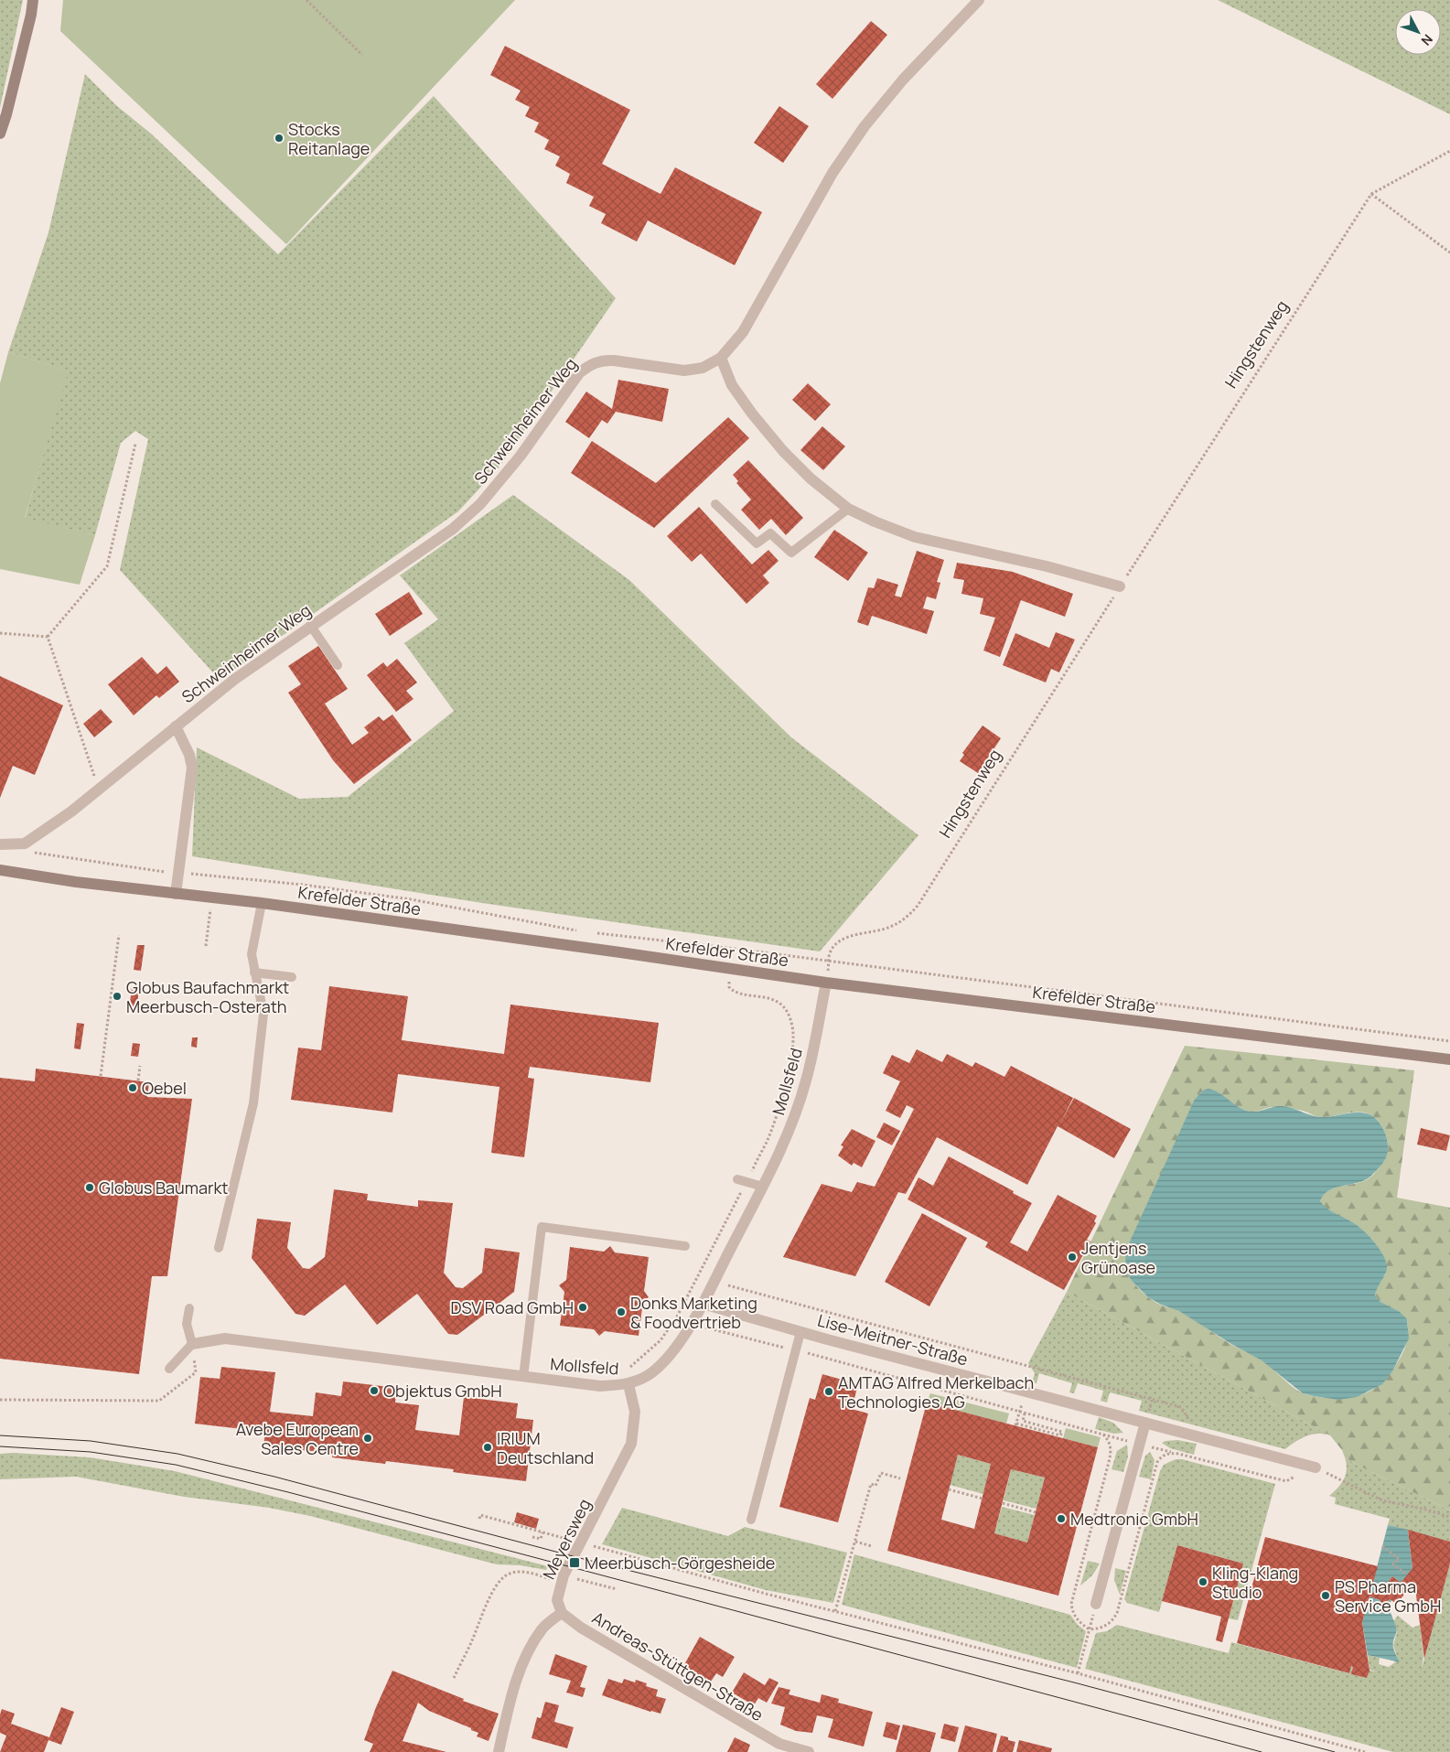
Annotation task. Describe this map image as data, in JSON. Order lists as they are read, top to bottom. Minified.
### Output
{"streets":{"main road":["Krefelder Straße"],"street":["Schweinheimer Weg","Mollsfeld","Lise-Meitner-Straße","Meyersweg","Andreas-Stüttgen-Straße"],"path":["Hingstenweg"]},"crossings":[["Hingstenweg","Krefelder Straße"],["Hingstenweg","Mollsfeld"],["Krefelder Straße","Mollsfeld"],["Mollsfeld","Lise-Meitner-Straße"],["Mollsfeld","Meyersweg"],["Meyersweg","Andreas-Stüttgen-Straße"]],"places":{"other":["Stocks Reitanlage","Globus Baufachmarkt Meerbusch-Osterath","Oebel","Globus Baumarkt","Jentjens Grünoase","DSV Road GmbH","Donks Marketing & Foodvertrieb","Objektus GmbH","AMTAG Alfred Merkelbach Technologies AG","Avebe European Sales Centre","IRIUM Deutschland","Medtronic GmbH","Kling-Klang Studio","PS Pharma Service GmbH"],"transit":["Meerbusch-Görgesheide"]},"north":"bottom right"}
